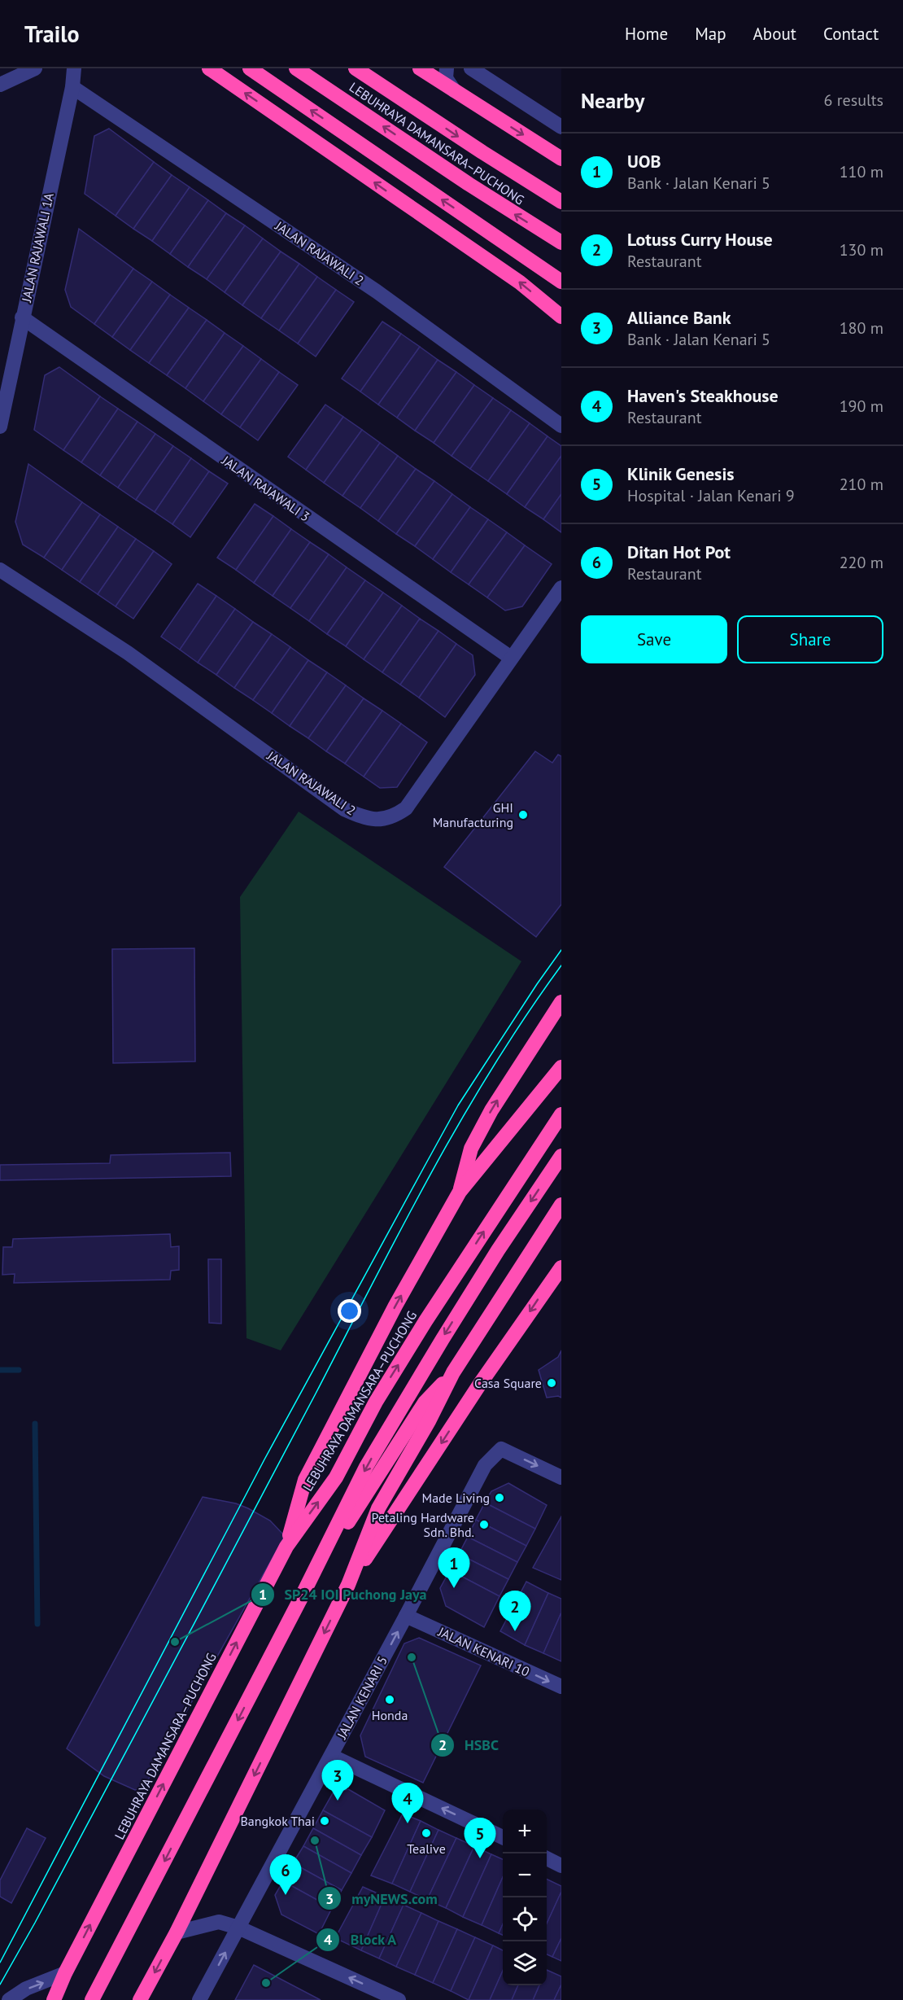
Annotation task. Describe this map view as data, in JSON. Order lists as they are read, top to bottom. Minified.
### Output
{"streets":{"highway":["LEBUHRAYA DAMANSARA–PUCHONG"],"street":["JALAN RAJAWALI 1A","JALAN RAJAWALI 2","JALAN RAJAWALI 3","JALAN KENARI 10","JALAN KENARI 5"]},"crossings":[["JALAN RAJAWALI 1A","JALAN RAJAWALI 2"],["JALAN RAJAWALI 1A","JALAN RAJAWALI 3"],["JALAN RAJAWALI 2","JALAN RAJAWALI 3"],["JALAN KENARI 10","JALAN KENARI 5"]],"one_way":["JALAN KENARI 10","JALAN KENARI 5"],"places":["GHI Manufacturing","Casa Square","Made Living","Petaling Hardware Sdn. Bhd.","SP24 IOI Puchong Jaya","HSBC","Honda","Bangkok Thai","Tealive","myNEWS.com","Block A"],"page":{"header":"Trailo","nav":["Home","Map","About","Contact"],"heading":["Nearby","6 results"],"list":[{"mark":"1","name":"UOB","note":"Bank · Jalan Kenari 5","value":"110 m"},{"mark":"2","name":"Lotuss Curry House","note":"Restaurant","value":"130 m"},{"mark":"3","name":"Alliance Bank","note":"Bank · Jalan Kenari 5","value":"180 m"},{"mark":"4","name":"Haven's Steakhouse","note":"Restaurant","value":"190 m"},{"mark":"5","name":"Klinik Genesis","note":"Hospital · Jalan Kenari 9","value":"210 m"},{"mark":"6","name":"Ditan Hot Pot","note":"Restaurant","value":"220 m"}],"buttons":["Save","Share"],"pins":["1","2","3","4","5","6"],"map_buttons":["+","−"]}}
